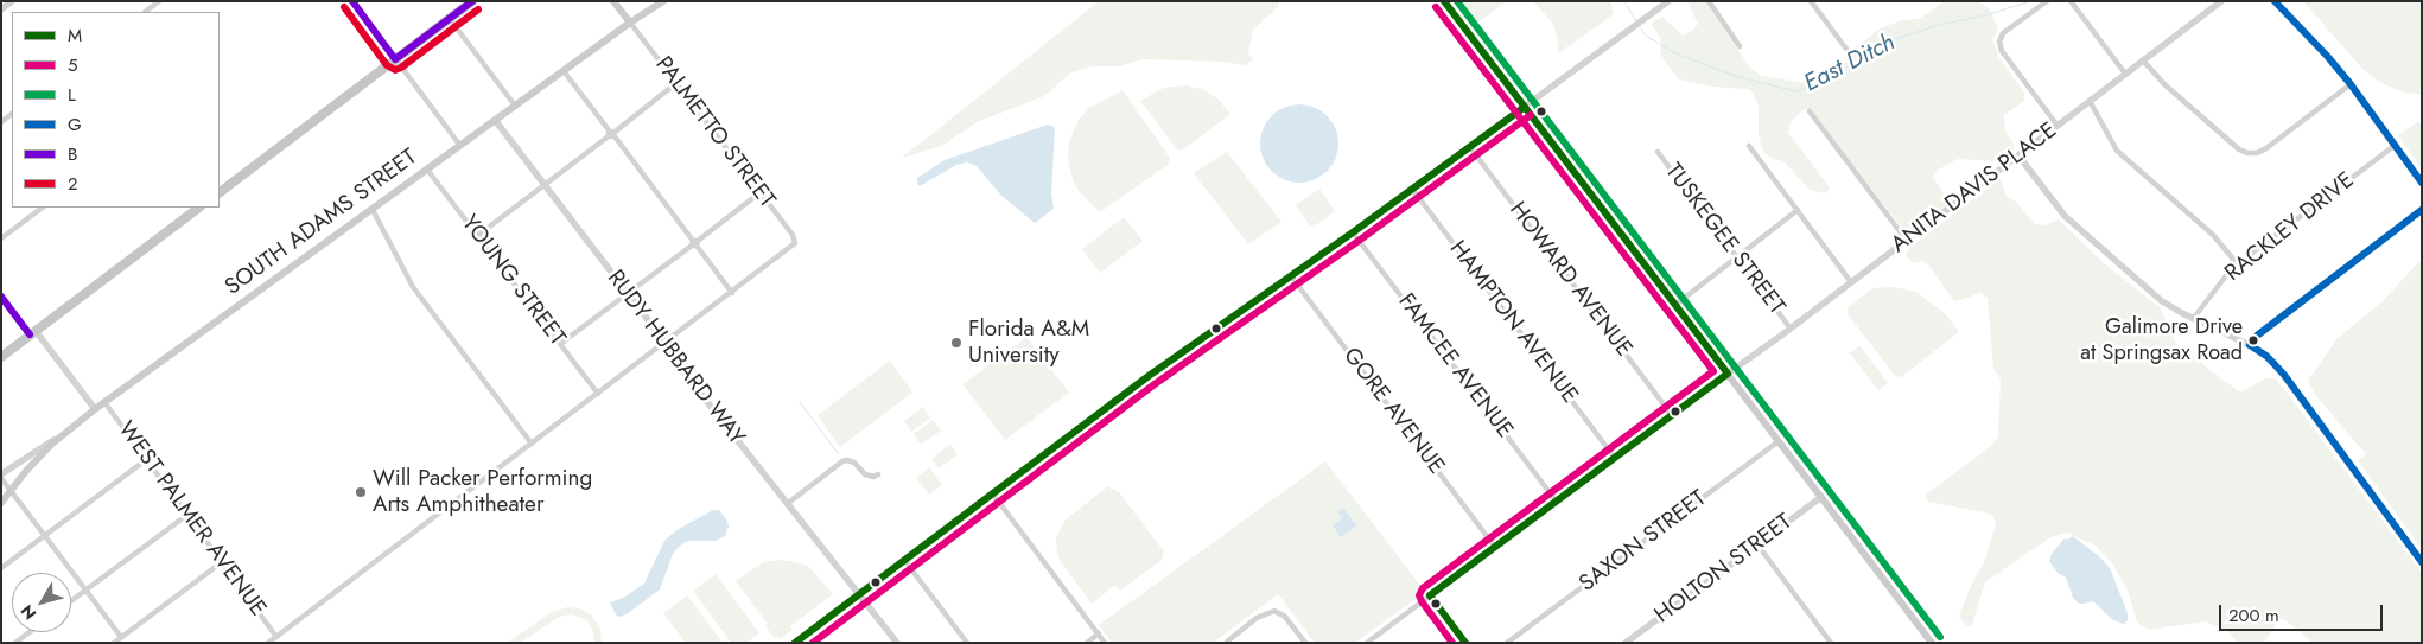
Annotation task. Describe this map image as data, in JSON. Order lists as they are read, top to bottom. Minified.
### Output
{"streets":{"main road":["SOUTH ADAMS STREET"],"street":["PALMETTO STREET","ANITA DAVIS PLACE","RACKLEY DRIVE","TUSKEGEE STREET","HOWARD AVENUE","YOUNG STREET","HAMPTON AVENUE","RUDY HUBBARD WAY","FAMCEE AVENUE","GORE AVENUE","WEST PALMER AVENUE","SAXON STREET","HOLTON STREET"]},"crossings":[["PALMETTO STREET","SOUTH ADAMS STREET"],["ANITA DAVIS PLACE","TUSKEGEE STREET"],["SOUTH ADAMS STREET","YOUNG STREET"],["SOUTH ADAMS STREET","RUDY HUBBARD WAY"],["SOUTH ADAMS STREET","WEST PALMER AVENUE"]],"water":["East Ditch"],"places":["Galimore Drive at Springsax Road","Florida A&M University","Will Packer Performing Arts Amphitheater"],"lines":["transit line M","transit line L","transit line G","transit line B","transit line 5","transit line 2"],"legend":["M","5","L","G","B","2"],"scale_bar":"200 m","north":"bottom left"}
